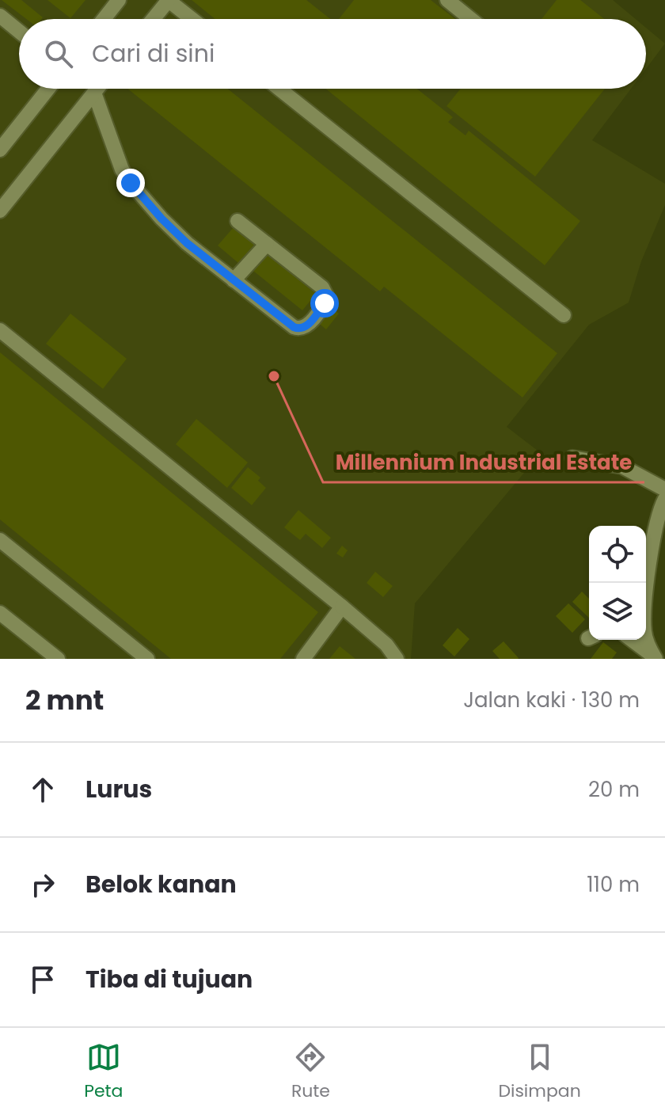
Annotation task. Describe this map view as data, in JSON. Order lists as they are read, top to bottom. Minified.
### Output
{"places":["Millennium Industrial Estate"],"page":{"search":"Cari di sini","heading":["2 mnt","Jalan kaki · 130 m"],"list":[["Lurus","20 m"],["Belok kanan","110 m"],"Tiba di tujuan"],"nav":["Peta","Rute","Disimpan"]}}
